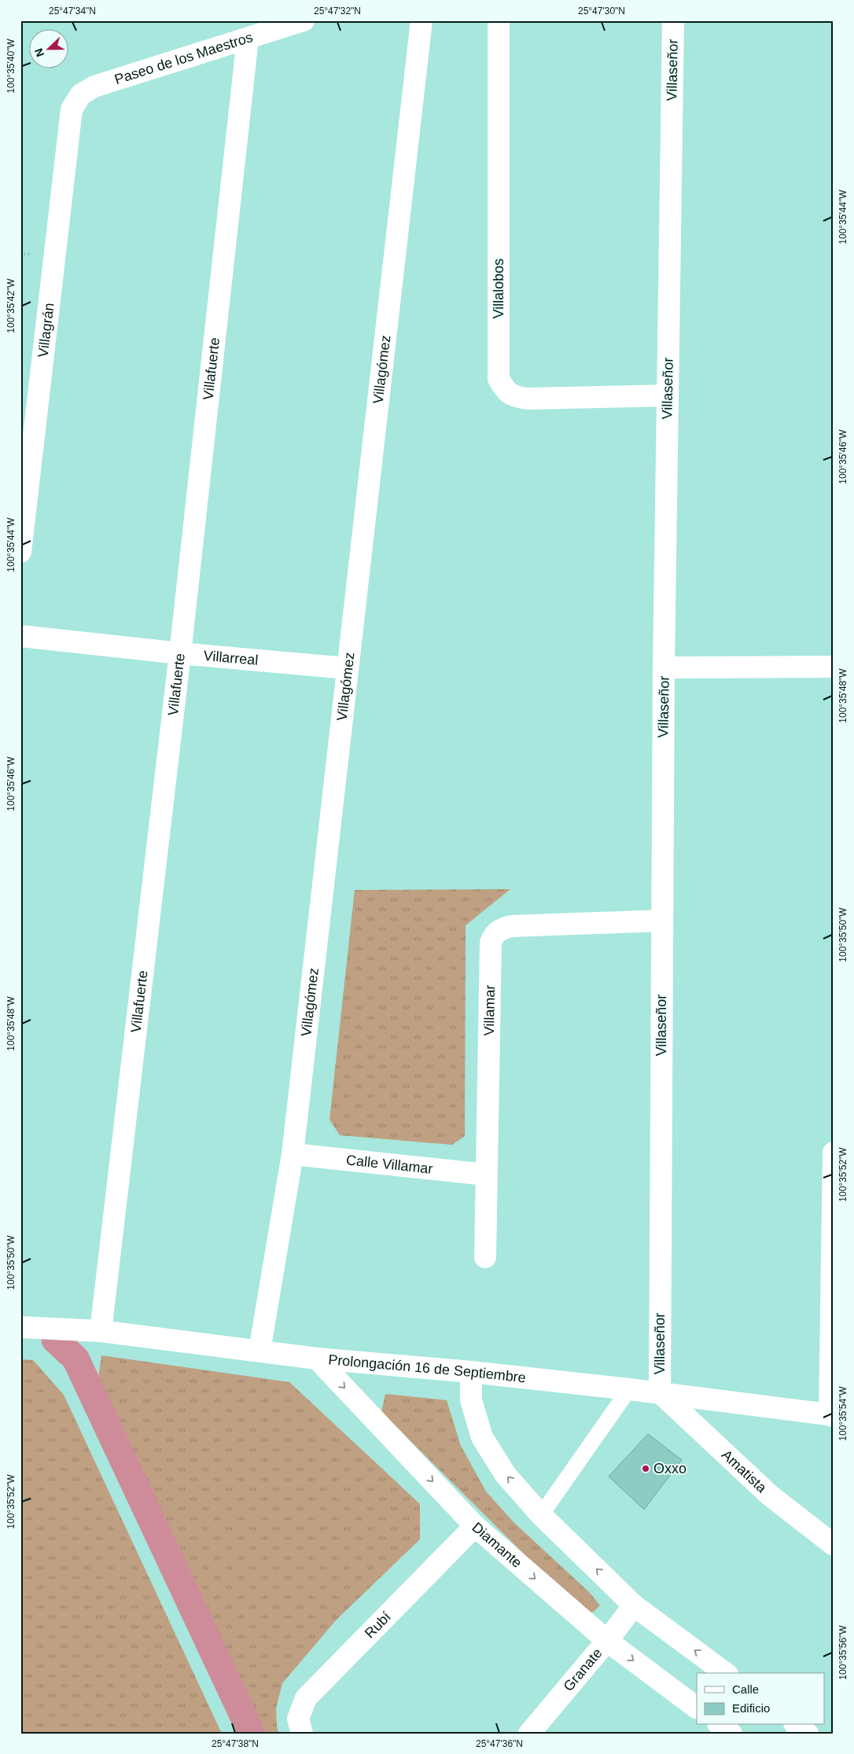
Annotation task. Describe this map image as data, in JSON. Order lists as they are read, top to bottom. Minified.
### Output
{"streets":{"street":["Paseo de los Maestros","Villaseñor","Villalobos","Villagrán","Villafuerte","Villagómez","Villarreal","Villamar","Calle Villamar","Prolongación 16 de Septiembre","Amatista","Diamante","Rubí","Granate"]},"crossings":[["Paseo de los Maestros","Villagrán"],["Paseo de los Maestros","Villafuerte"],["Villaseñor","Villalobos"],["Villaseñor","Villamar"],["Villaseñor","Prolongación 16 de Septiembre"],["Villaseñor","Amatista"],["Villafuerte","Villarreal"],["Villafuerte","Prolongación 16 de Septiembre"],["Villagómez","Villarreal"],["Villagómez","Calle Villamar"],["Villagómez","Prolongación 16 de Septiembre"],["Villamar","Calle Villamar"],["Prolongación 16 de Septiembre","Amatista"],["Prolongación 16 de Septiembre","Diamante"],["Diamante","Rubí"],["Diamante","Granate"]],"places":["Oxxo"],"legend":["Calle","Edificio"],"north":"left","coordinates":["25°47'34\"N","25°47'32\"N","25°47'30\"N","100°35'40\"W","100°35'44\"W","100°35'42\"W","100°35'46\"W","100°35'48\"W","100°35'50\"W","100°35'52\"W","100°35'54\"W","100°35'56\"W","25°47'38\"N","25°47'36\"N"]}
